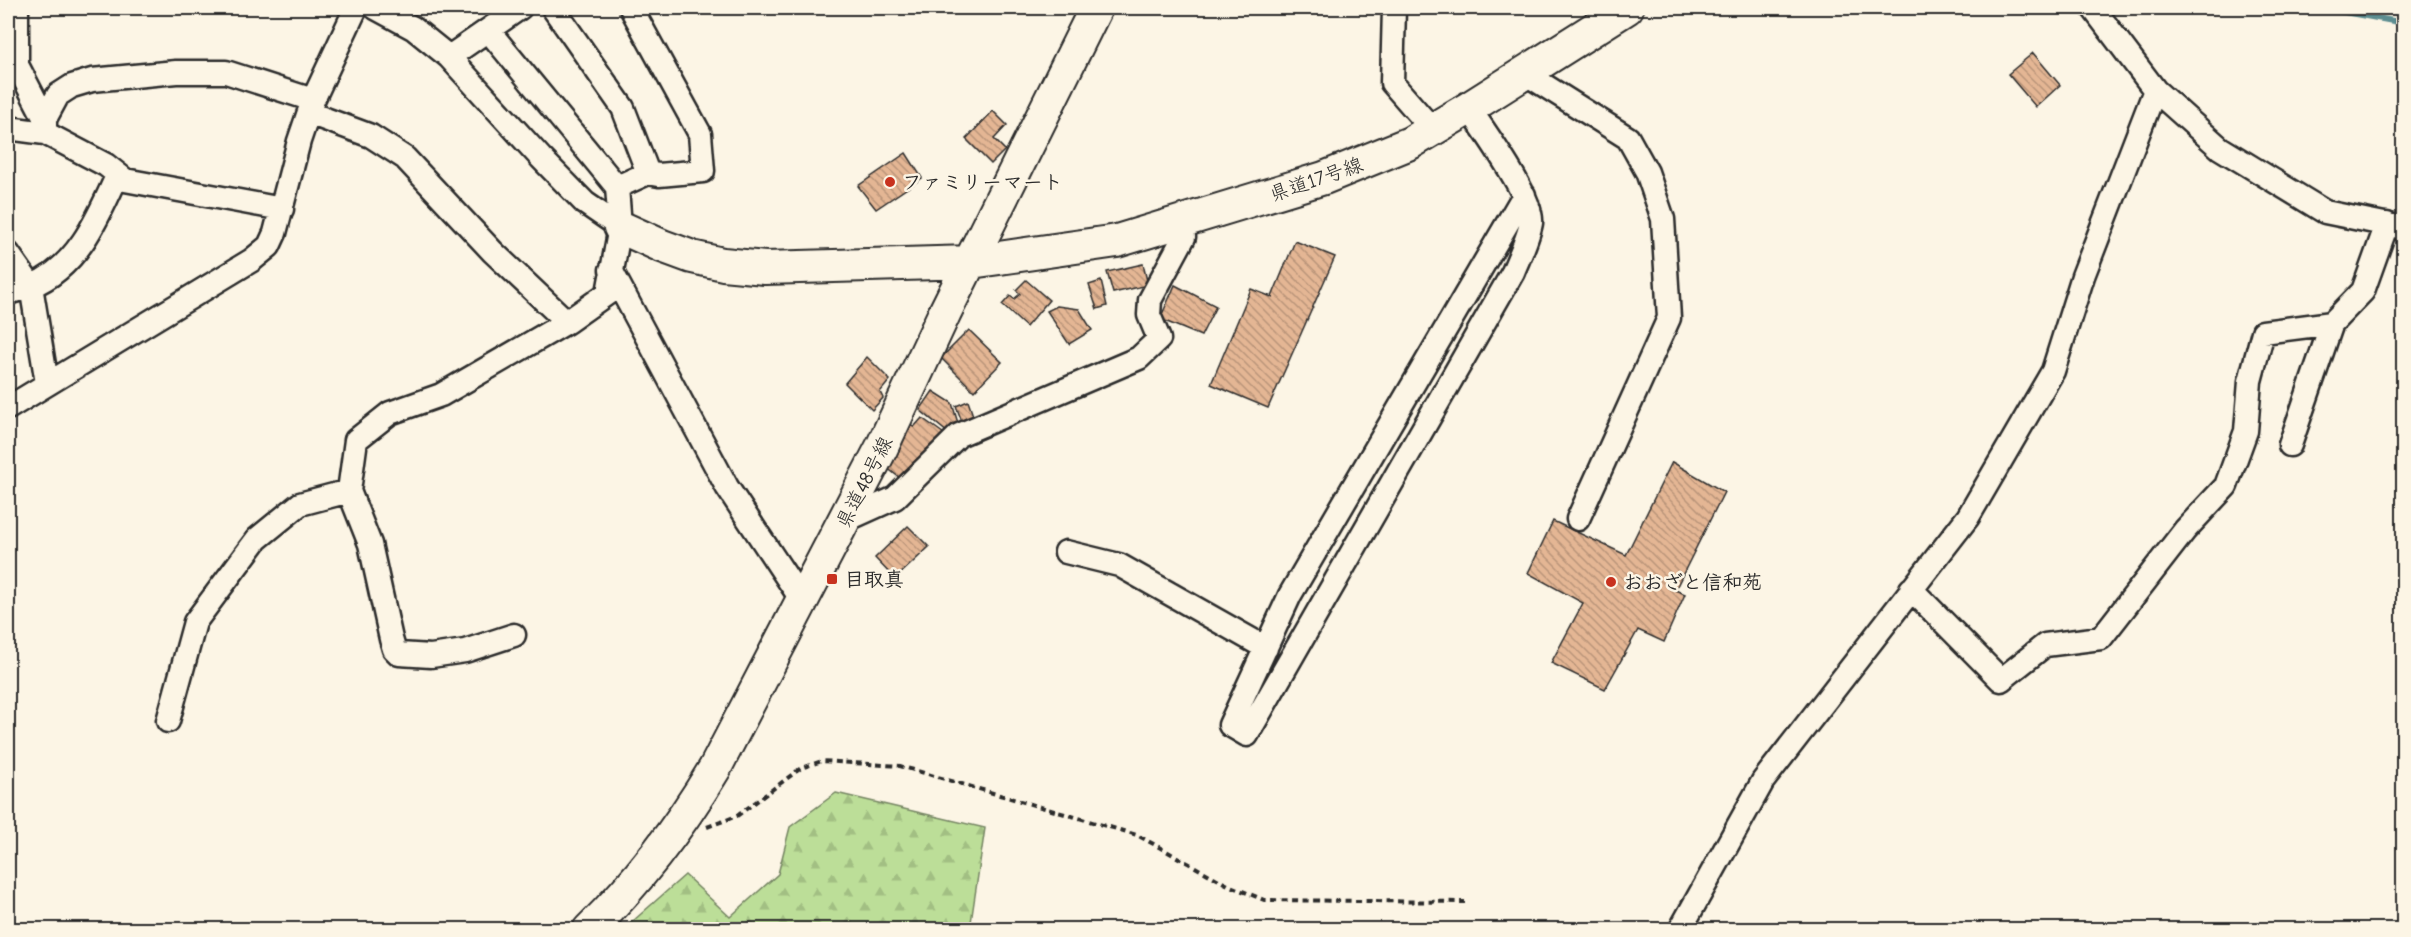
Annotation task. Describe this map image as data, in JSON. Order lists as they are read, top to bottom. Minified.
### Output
{"streets":{"main road":["県道17号線","県道48号線"]},"crossings":[["県道17号線","県道48号線"]],"places":{"other":["ファミリーマート","おおざと信和苑"],"transit":["目取真"]}}
